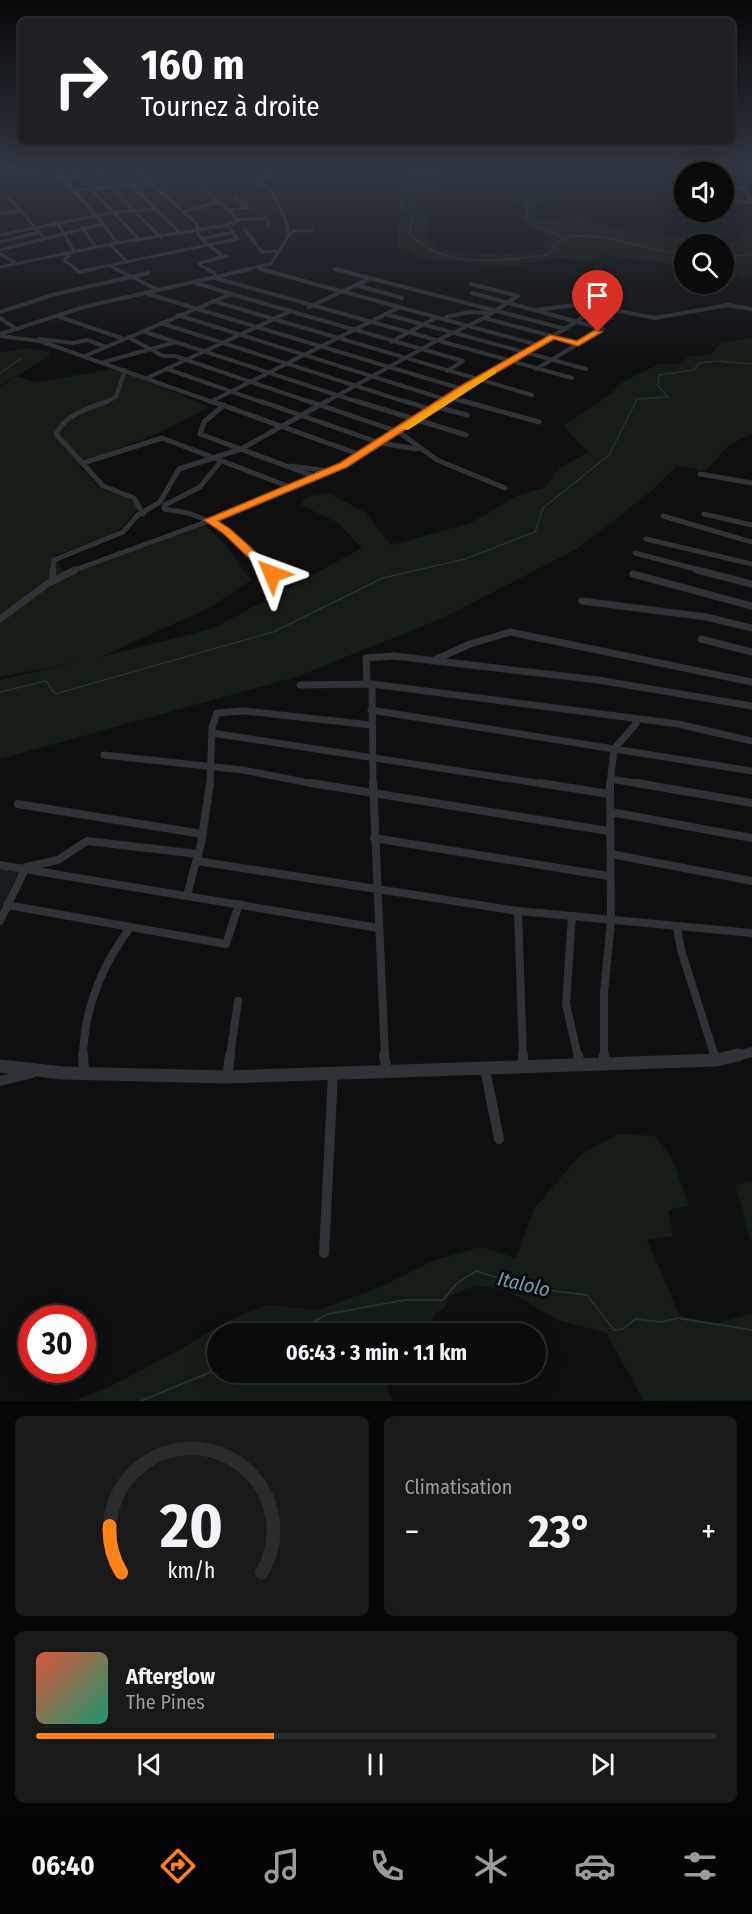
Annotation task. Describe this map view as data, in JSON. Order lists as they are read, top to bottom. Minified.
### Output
{"water":["Italolo"],"page":{"turn":["160 m","Tournez à droite"],"limit":"30","trip":"06:43 · 3 min · 1.1 km","tile":"Climatisation","heat":["−","23°","+"],"song":["Afterglow","The Pines"],"tabs":"06:40","gauge":["20","km/h"]}}
